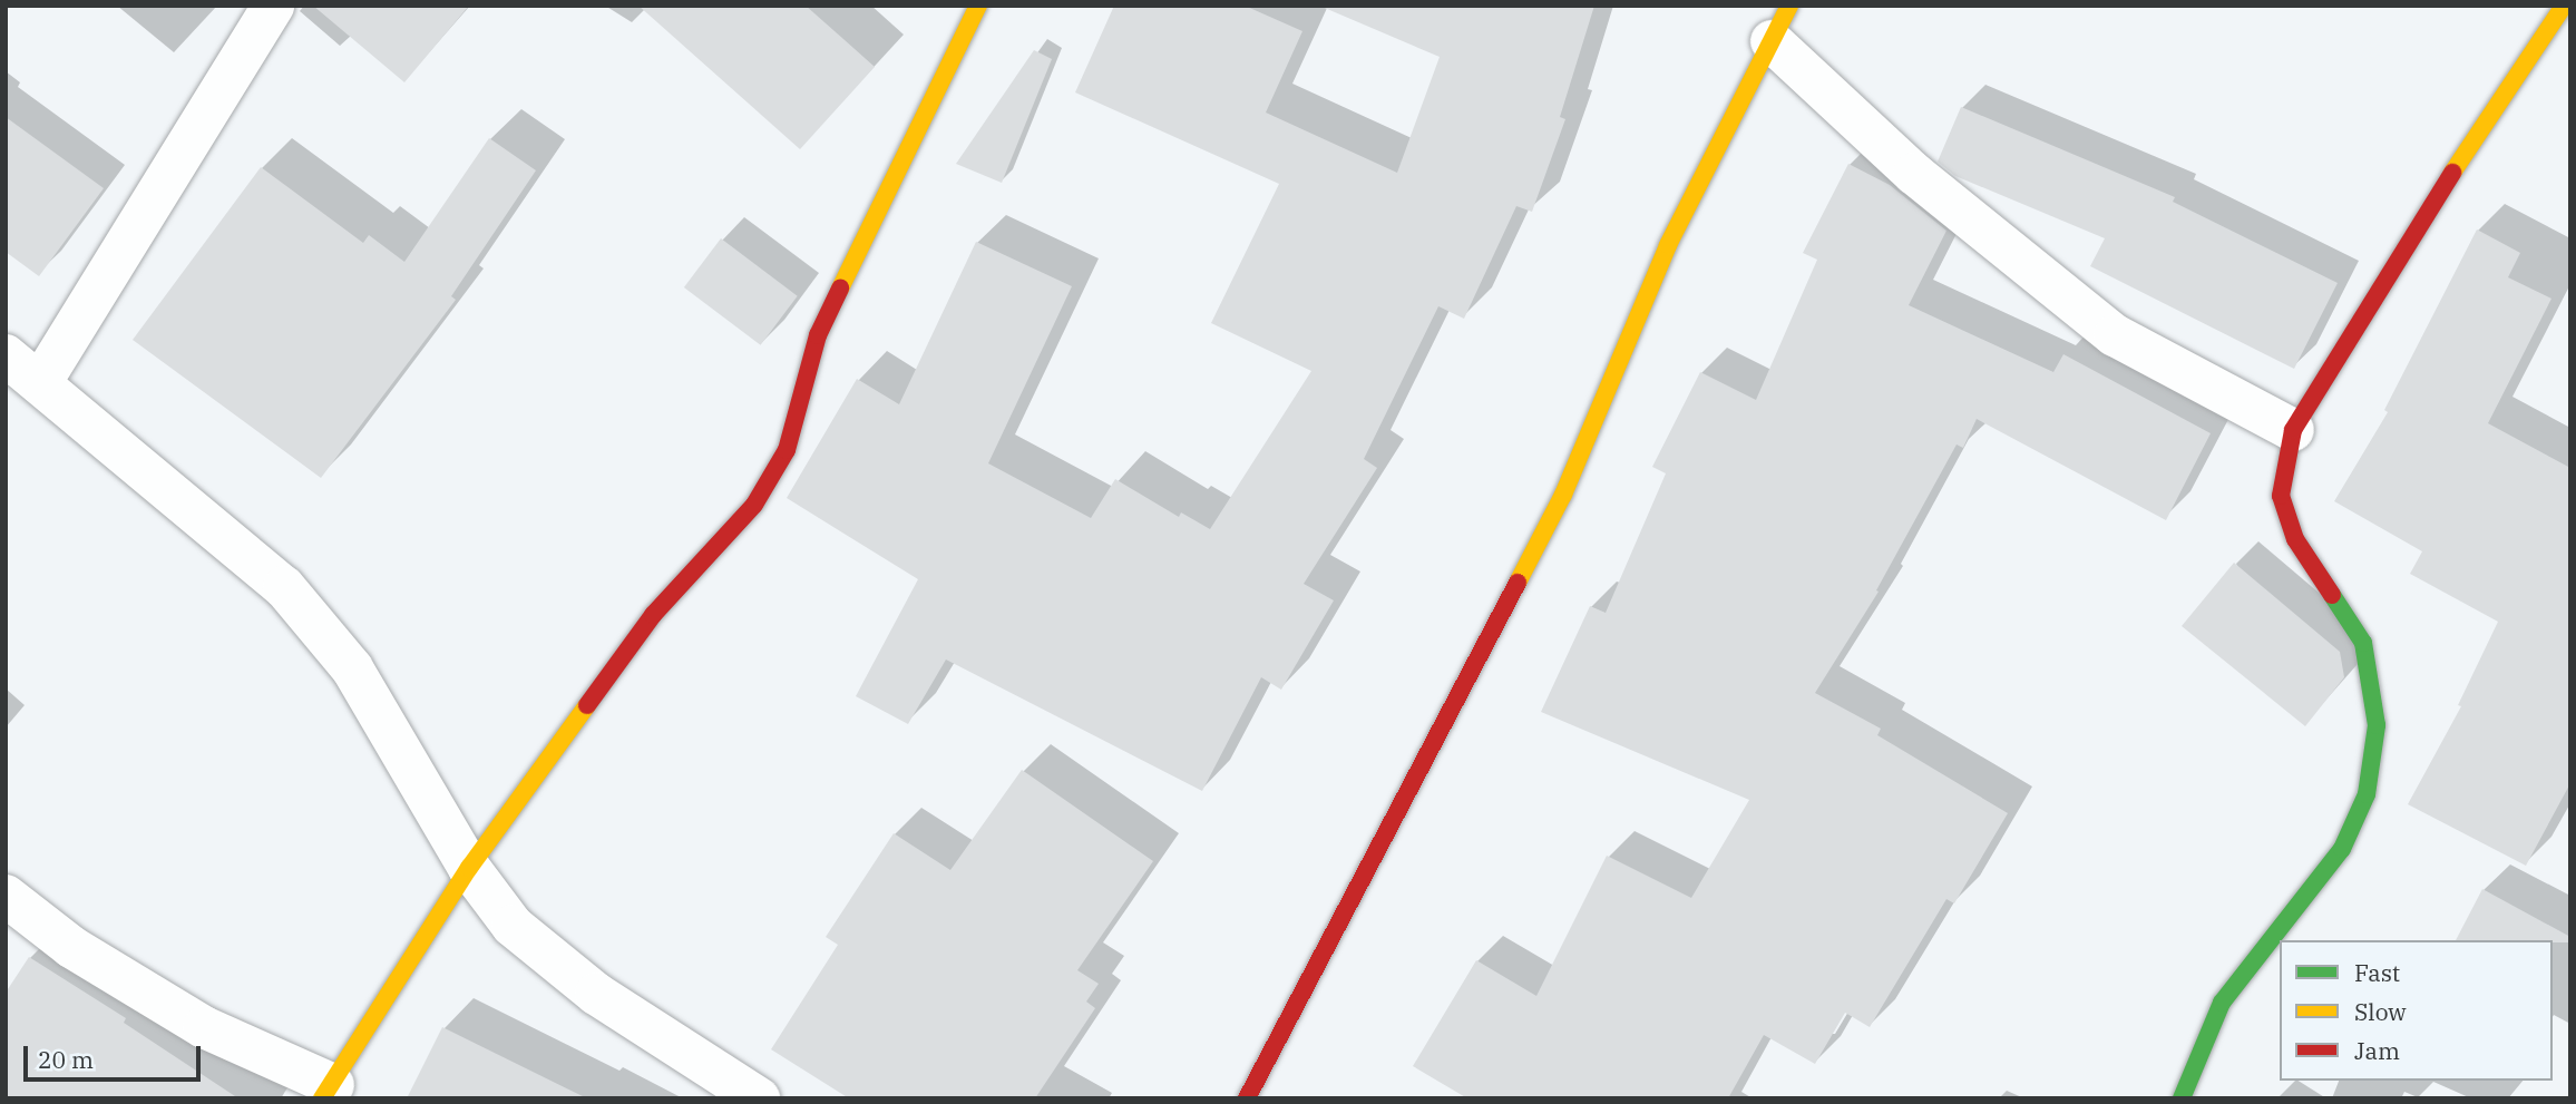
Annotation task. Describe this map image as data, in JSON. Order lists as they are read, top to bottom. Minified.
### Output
{"legend":["Fast","Slow","Jam"],"scale_bar":"20 m"}
